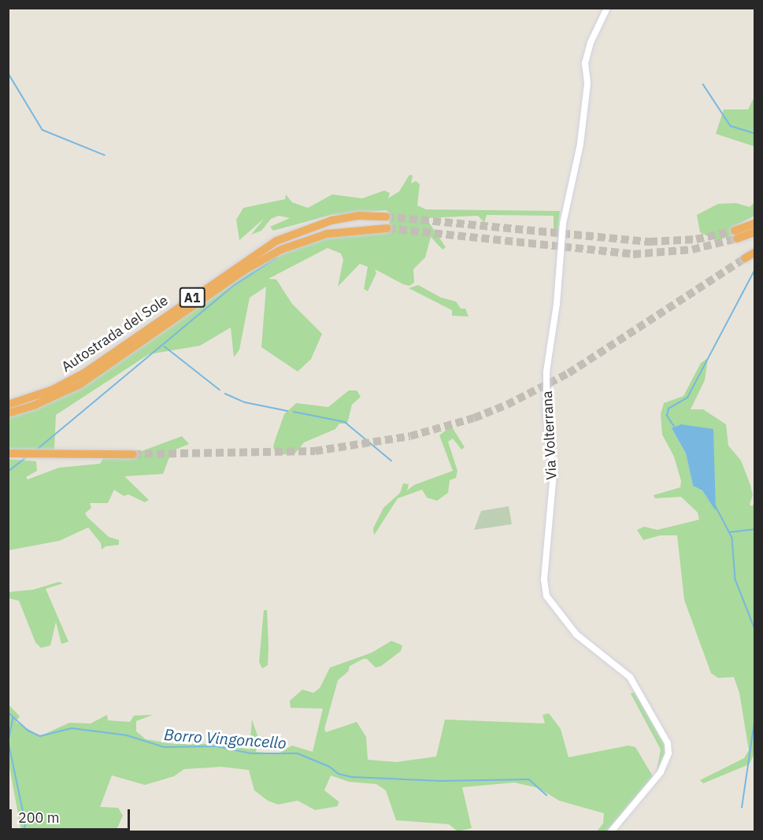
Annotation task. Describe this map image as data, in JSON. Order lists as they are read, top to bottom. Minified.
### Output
{"streets":{"highway":["A1","Autostrada del Sole"],"main road":["Via Volterrana"]},"water":["Borro Vingoncello"],"scale_bar":"200 m"}
